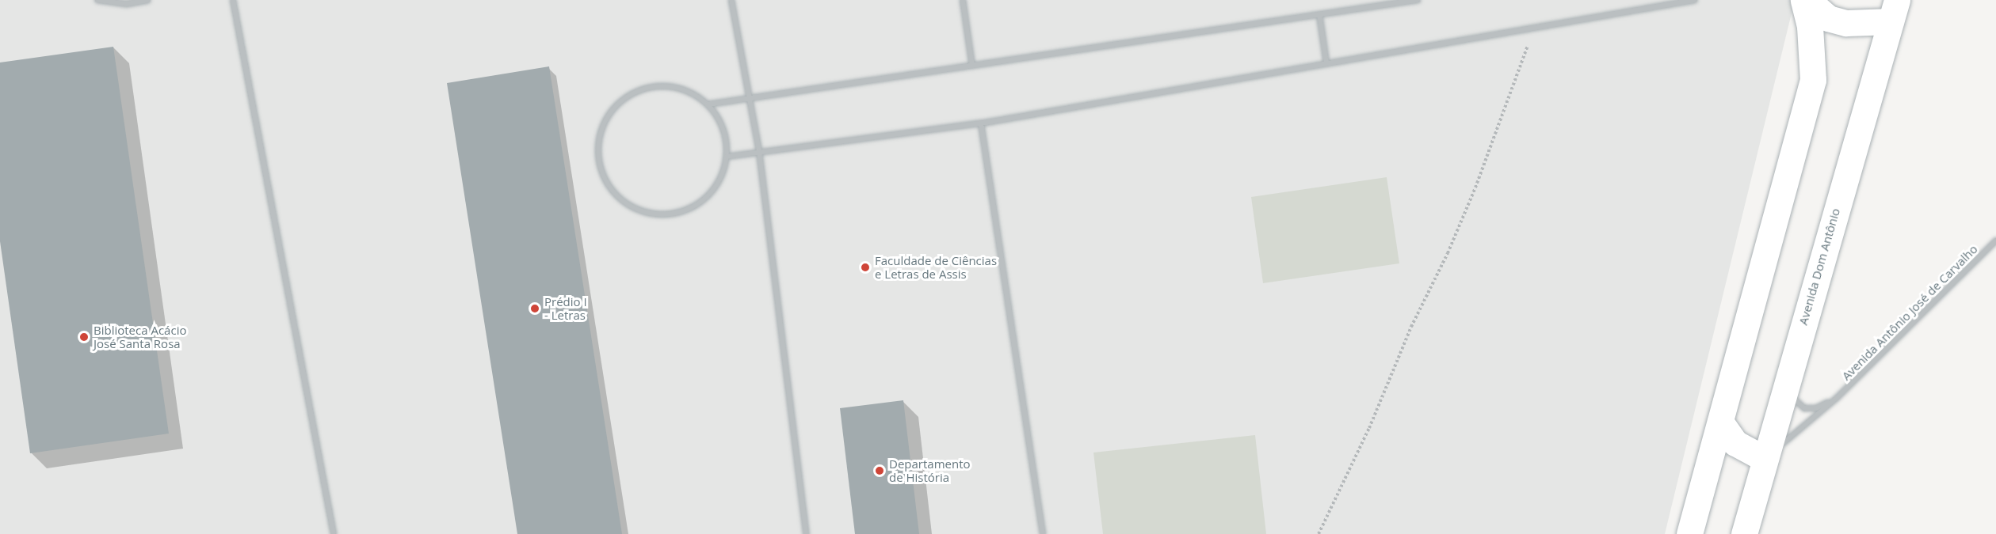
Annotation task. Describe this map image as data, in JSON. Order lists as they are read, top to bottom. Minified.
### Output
{"streets":{"main road":["Avenida Dom Antônio"],"street":["Avenida Antônio José de Carvalho"]},"crossings":[["Avenida Dom Antônio","Avenida Antônio José de Carvalho"]],"places":["Faculdade de Ciências e Letras de Assis","Prédio I - Letras","Biblioteca Acácio José Santa Rosa","Departamento de História"]}
